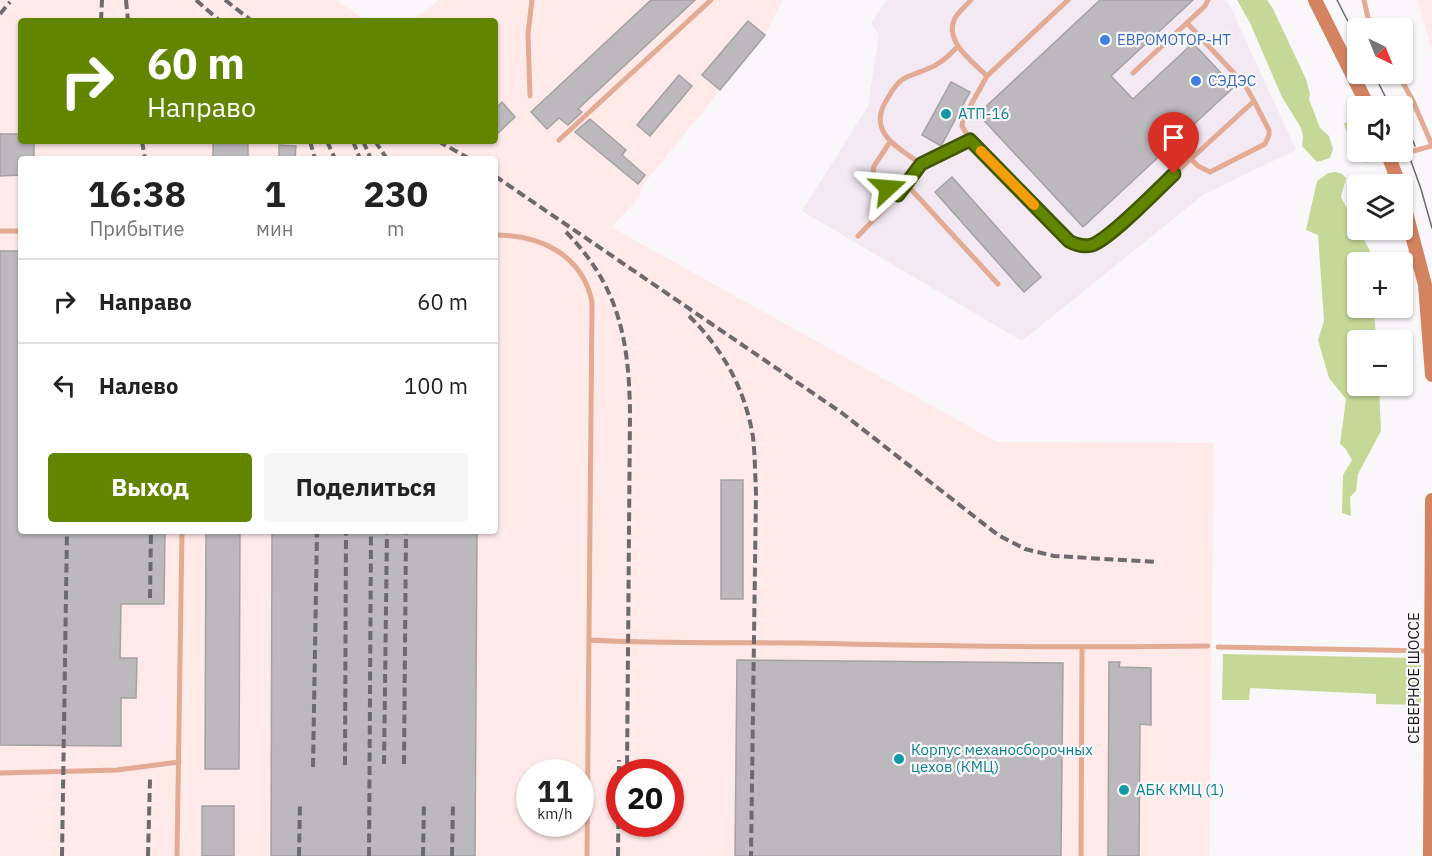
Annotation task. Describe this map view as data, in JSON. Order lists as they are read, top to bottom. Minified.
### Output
{"streets":{"main road":["СЕВЕРНОЕ ШОССЕ"]},"places":["ЕВРОМОТОР-НТ","СЭДЭС","АТП-16","Корпус механосборочных цехов (КМЦ)","АБК КМЦ (1)"],"north":"bottom right","page":{"map_buttons":["+","−"],"turn":["60 m","Направо"],"eta":["16:38","Прибытие","1","мин","230","m"],"list":[{"name":"Направо","value":"60 m"},{"name":"Налево","value":"100 m"}],"buttons":["Выход","Поделиться"],"speed":"11 km/h","limit":"20"}}
